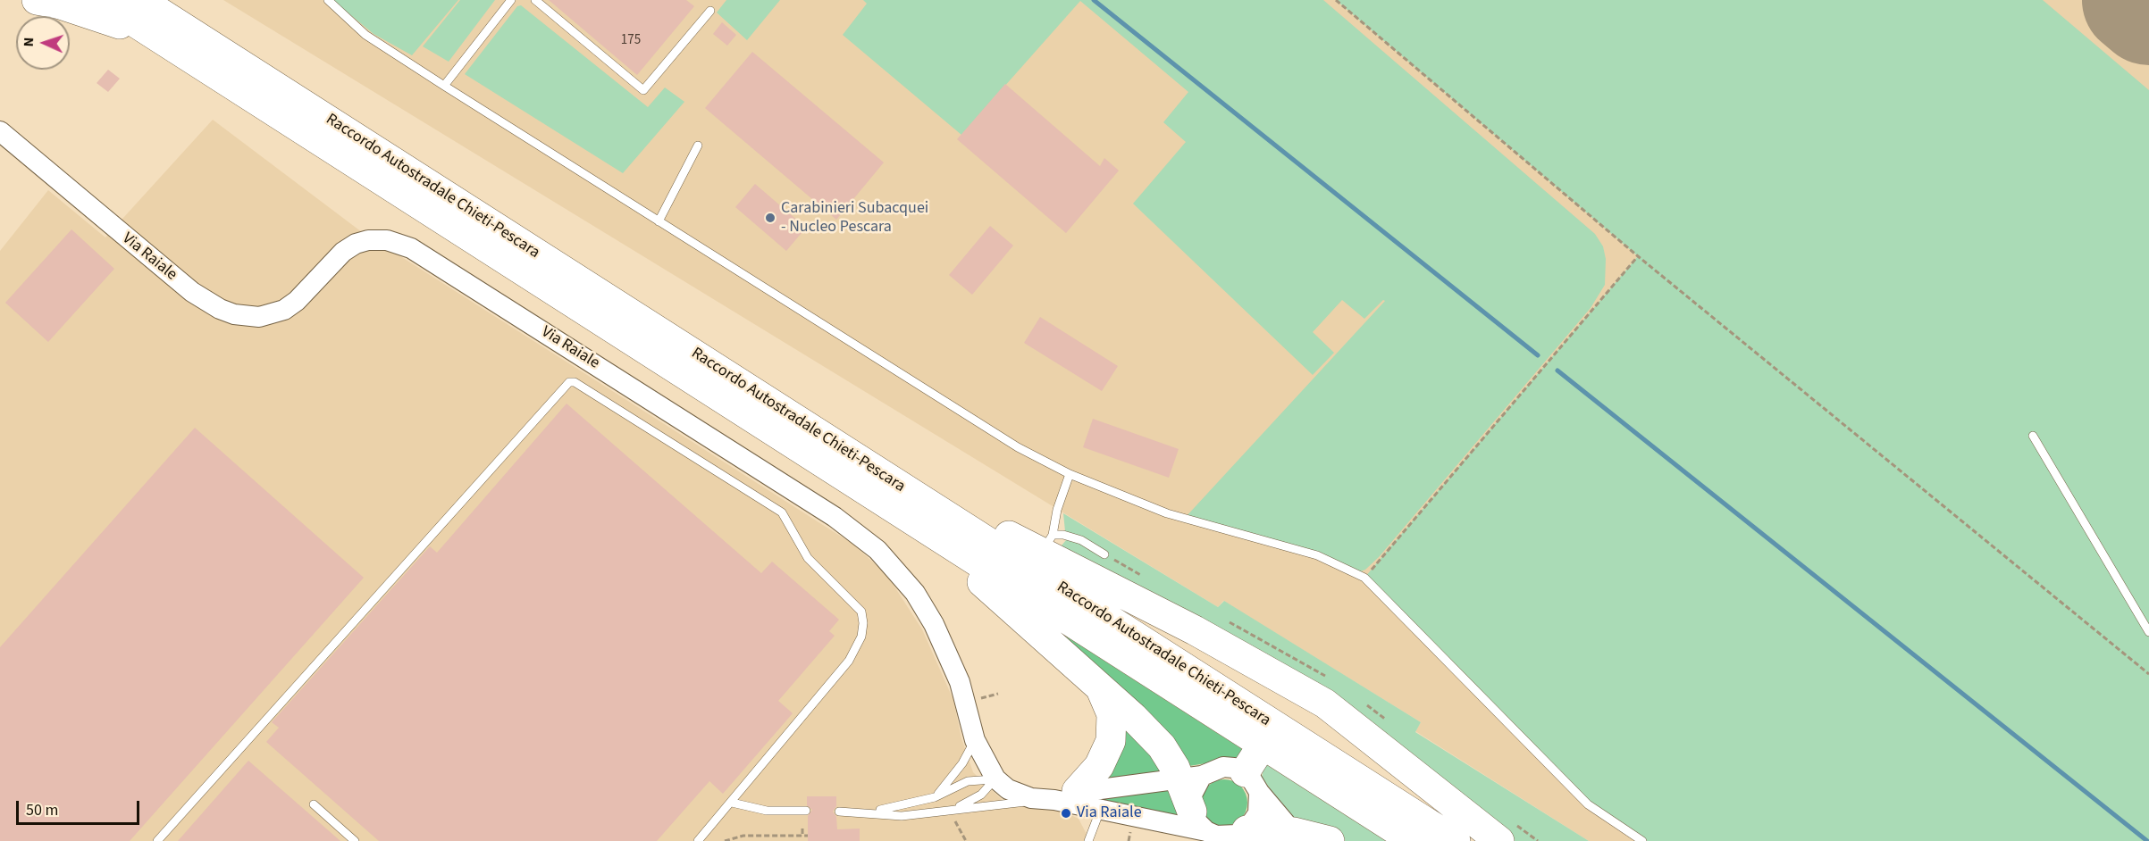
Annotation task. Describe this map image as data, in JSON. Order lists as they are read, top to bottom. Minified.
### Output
{"streets":{"highway":["Raccordo Autostradale Chieti-Pescara"],"street":["Via Raiale"]},"places":["Carabinieri Subacquei - Nucleo Pescara","Via Raiale"],"house_numbers":["175"],"scale_bar":"50 m","north":"left"}
